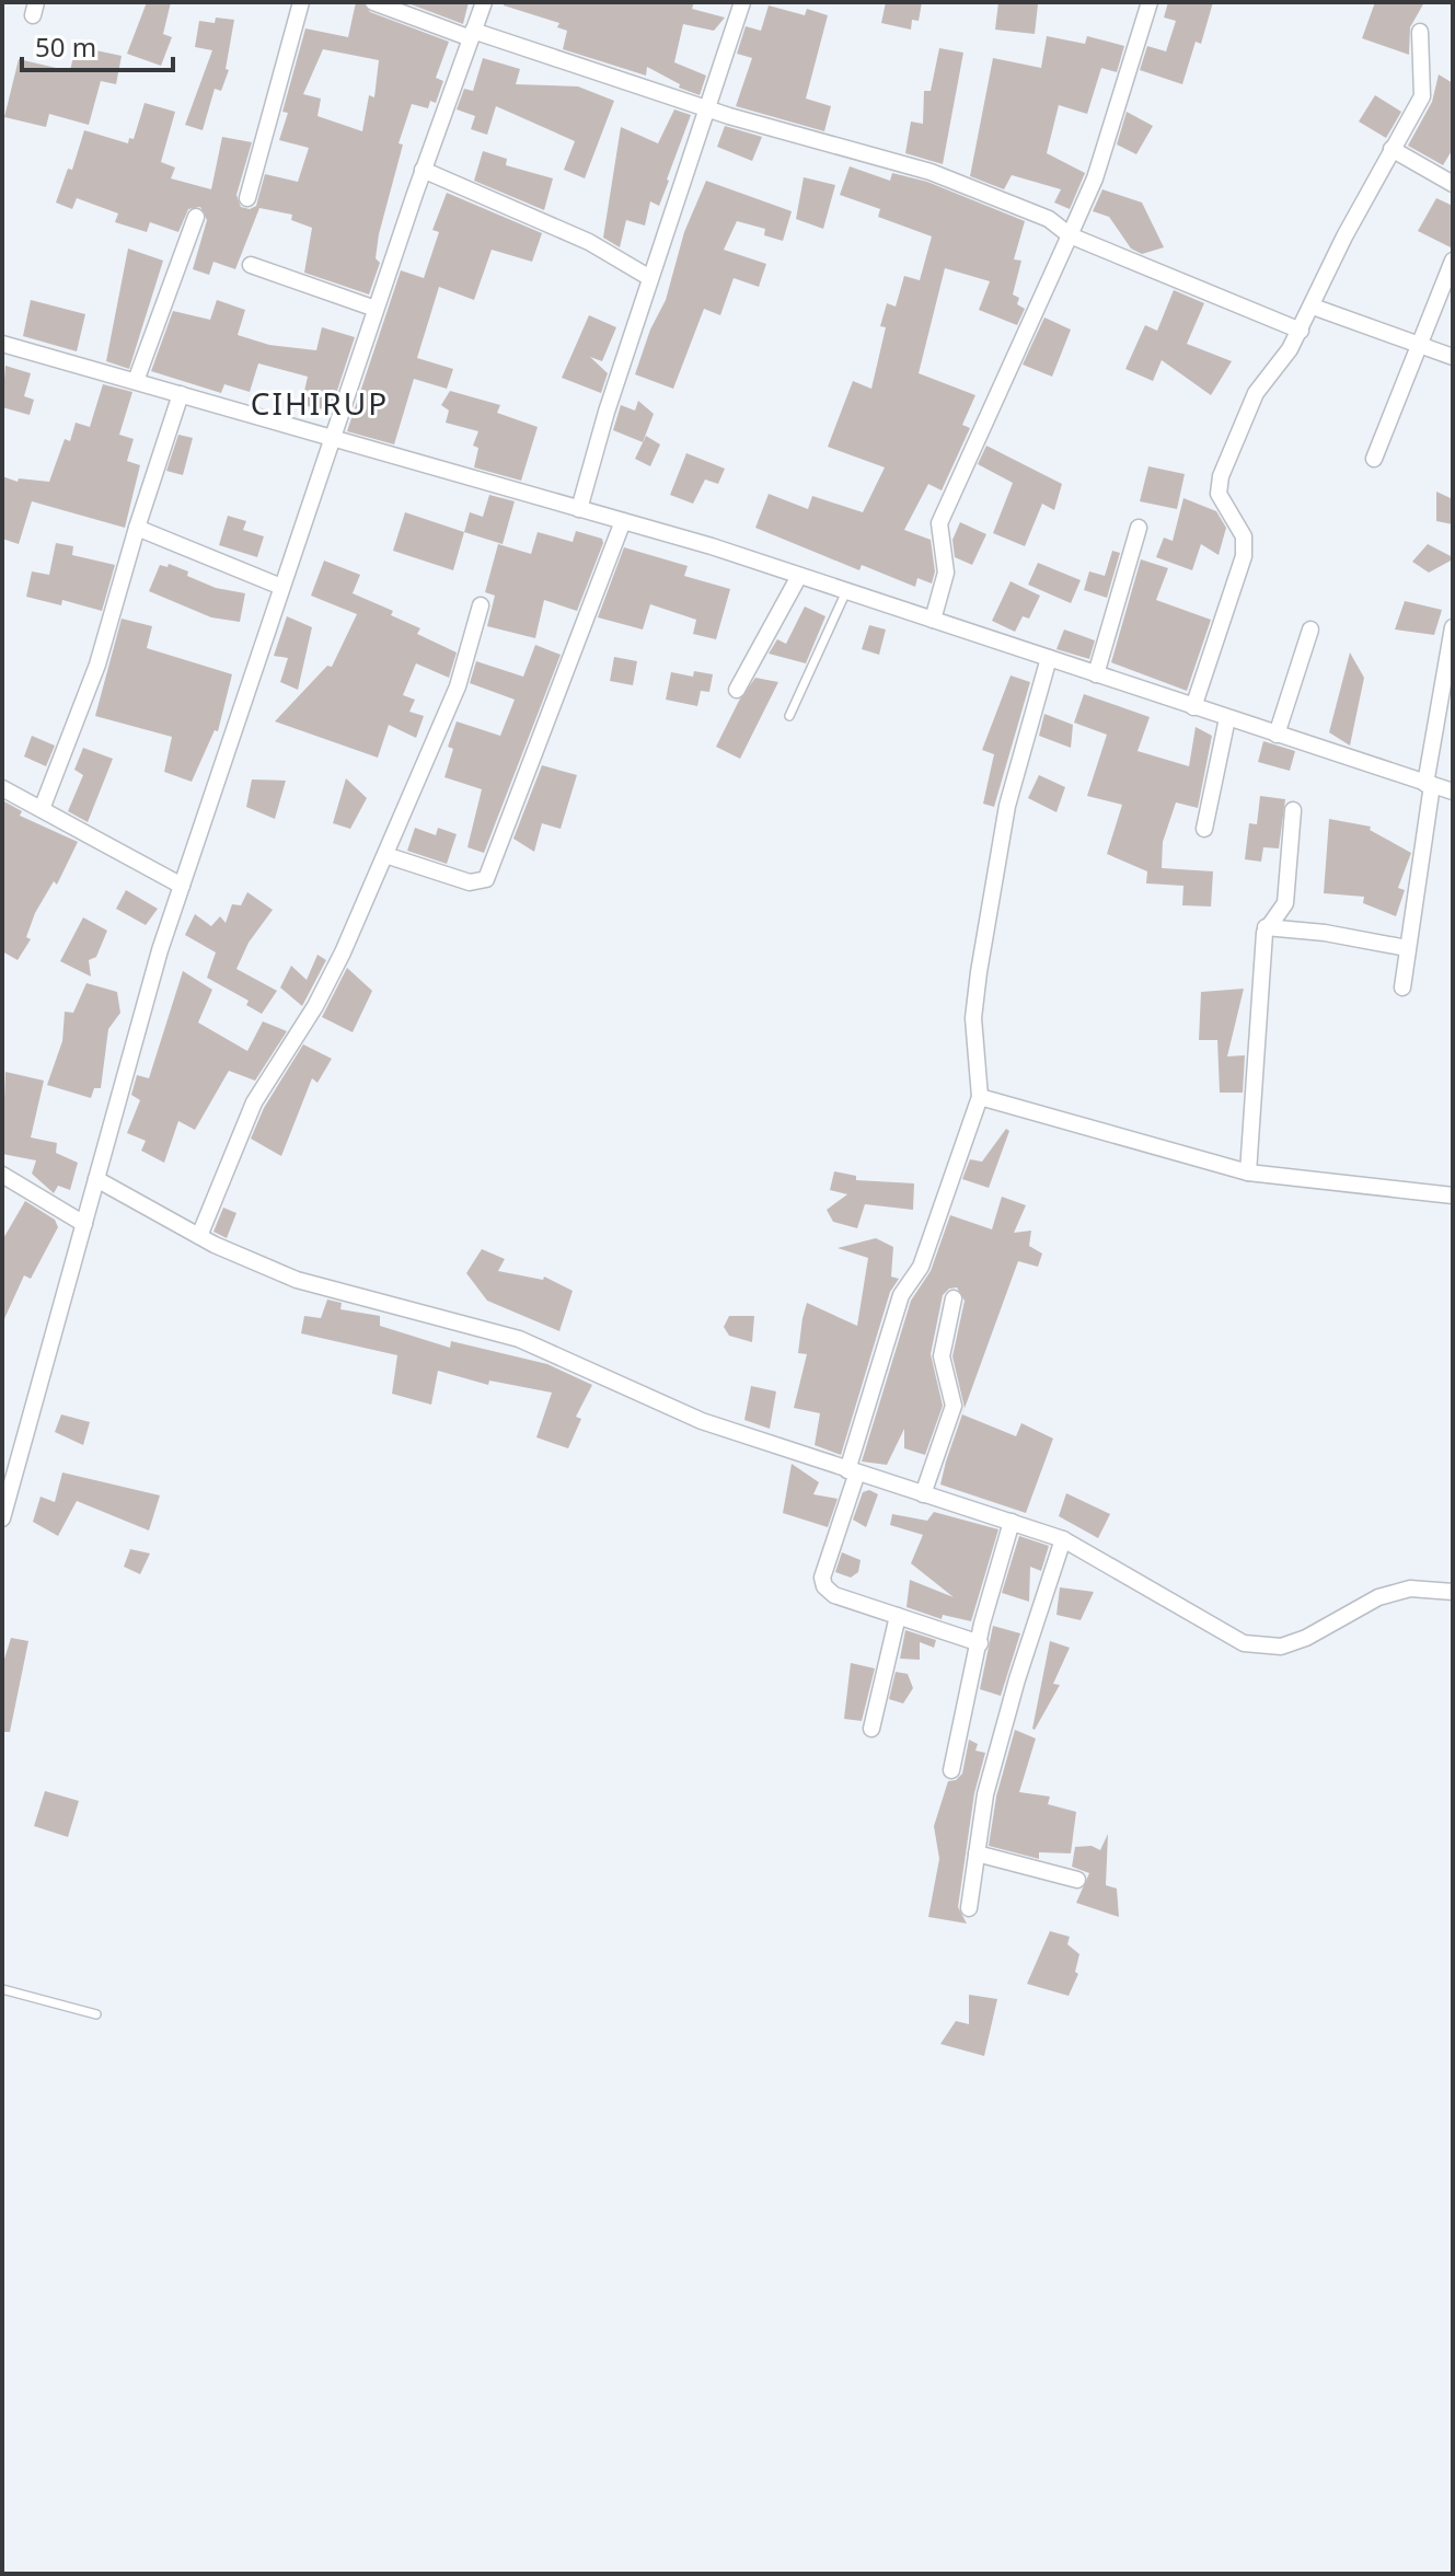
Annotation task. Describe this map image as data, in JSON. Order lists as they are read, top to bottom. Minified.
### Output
{"districts":["CIHIRUP"],"scale_bar":"50 m"}
